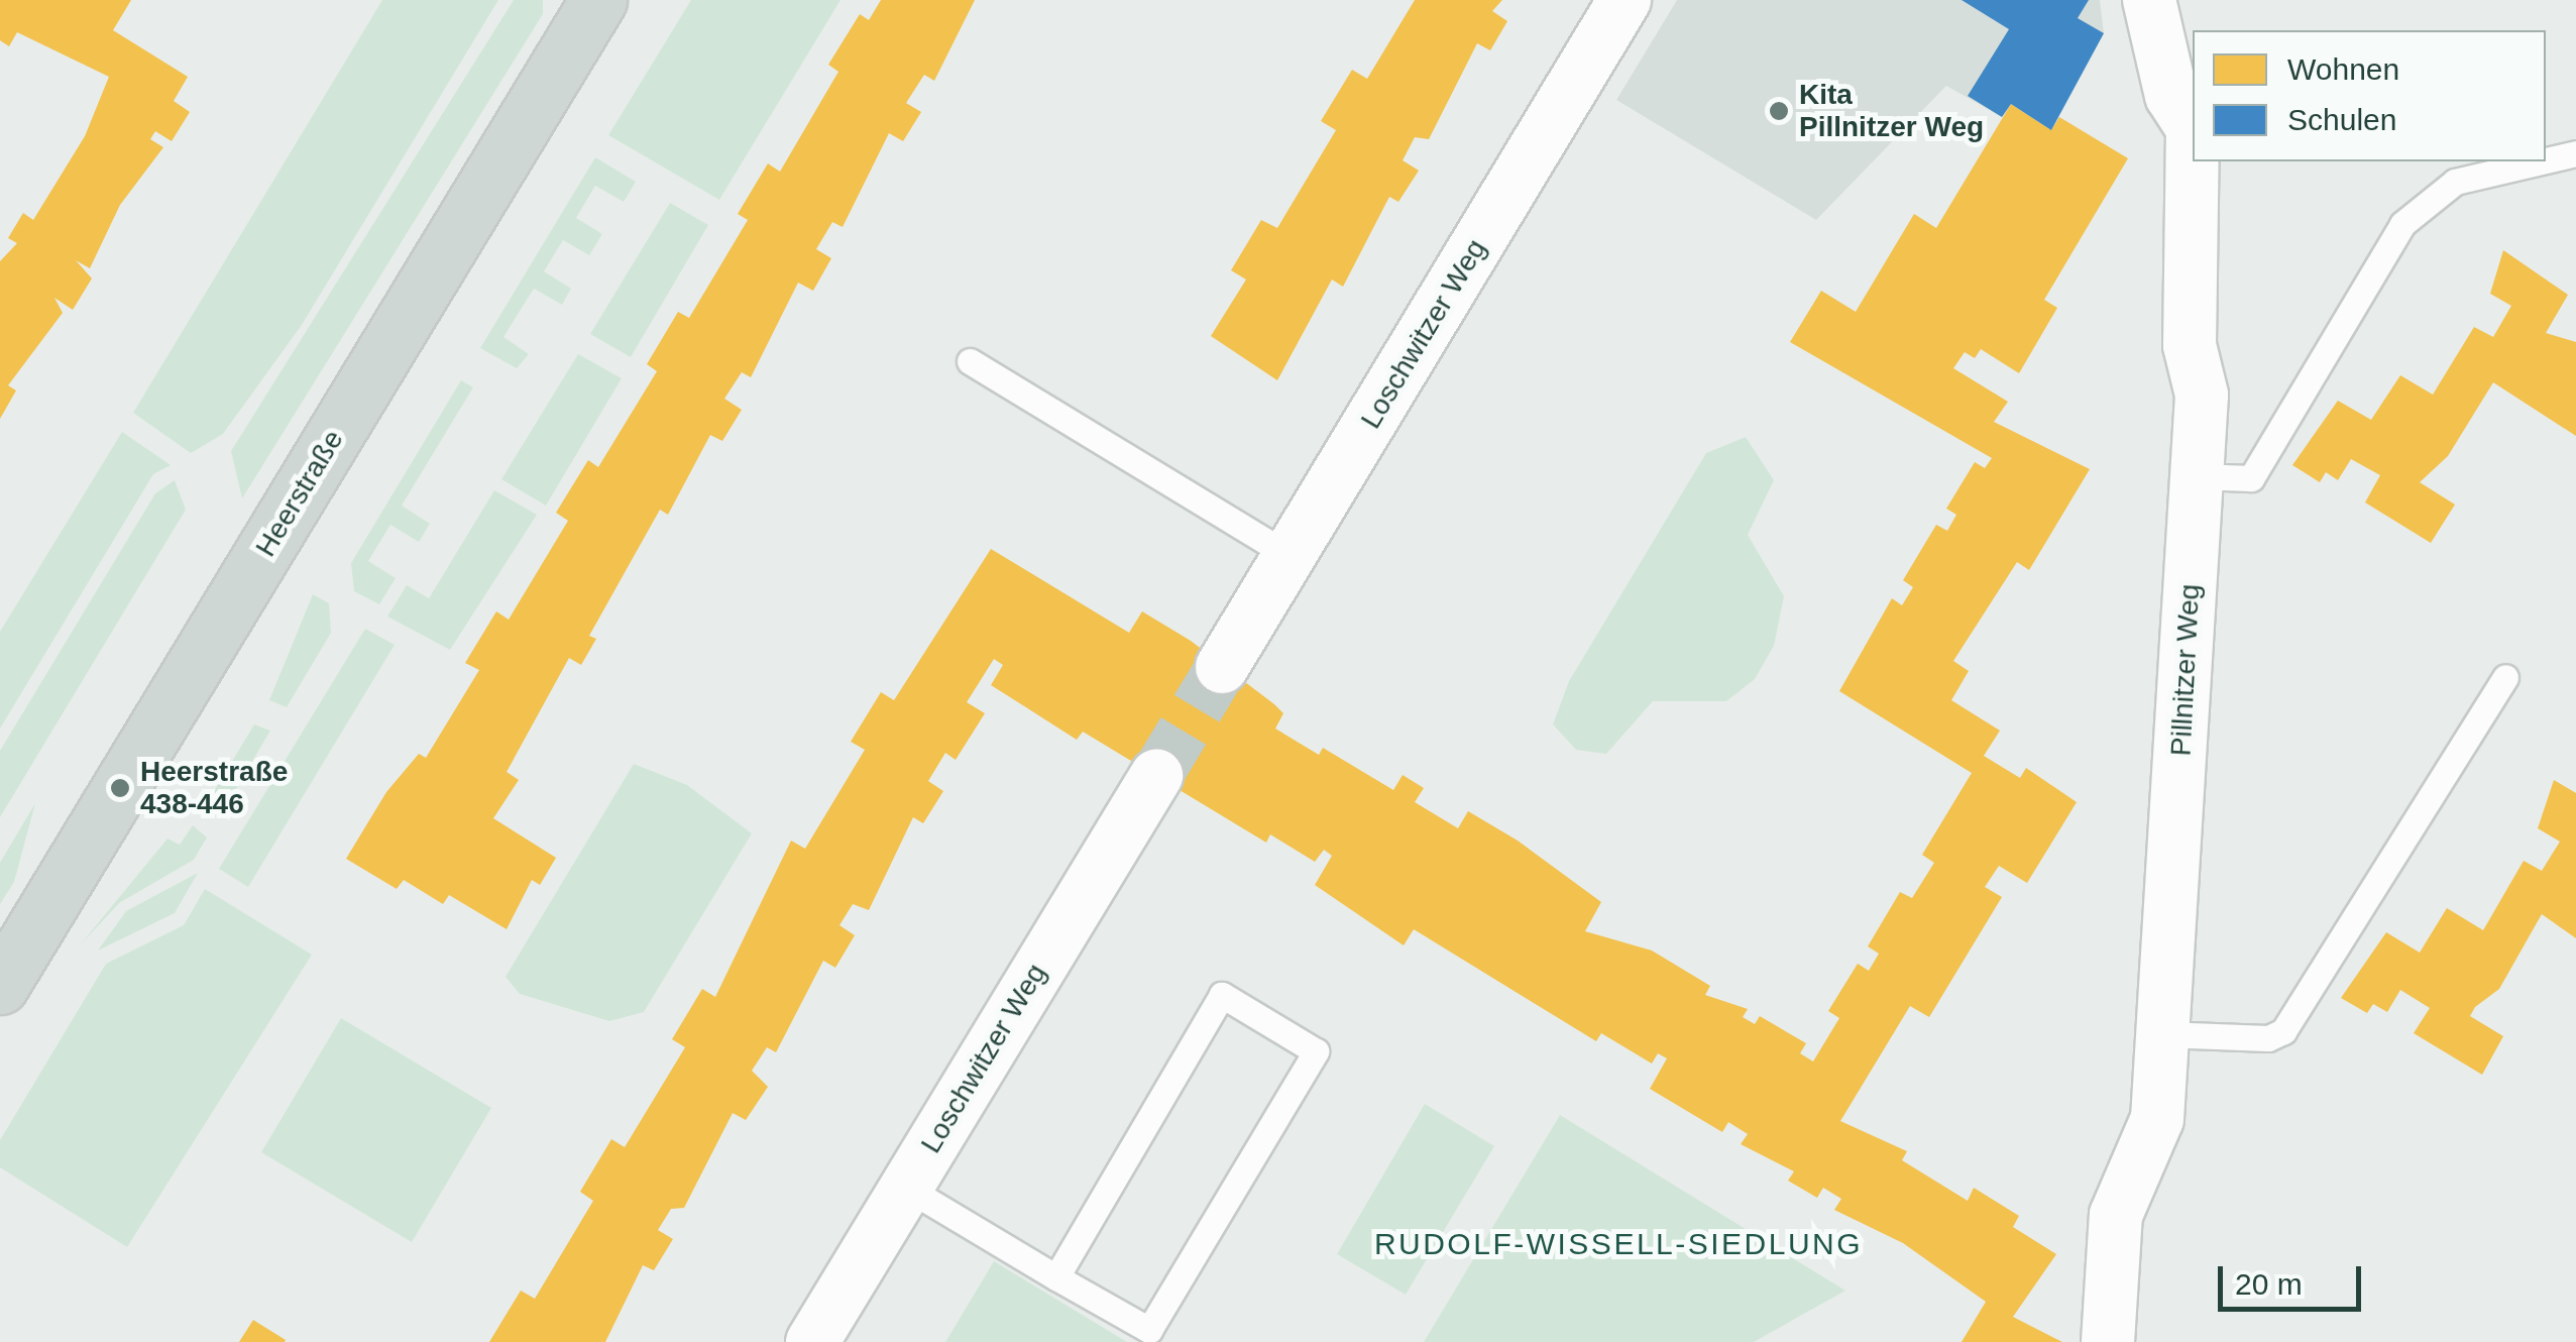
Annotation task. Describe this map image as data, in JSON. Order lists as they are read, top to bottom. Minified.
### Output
{"streets":{"main road":["Heerstraße"],"street":["Loschwitzer Weg","Pillnitzer Weg"]},"districts":["RUDOLF-WISSELL-SIEDLUNG"],"places":["Kita Pillnitzer Weg","Heerstraße 438-446"],"legend":["Wohnen","Schulen"],"scale_bar":"20 m"}
